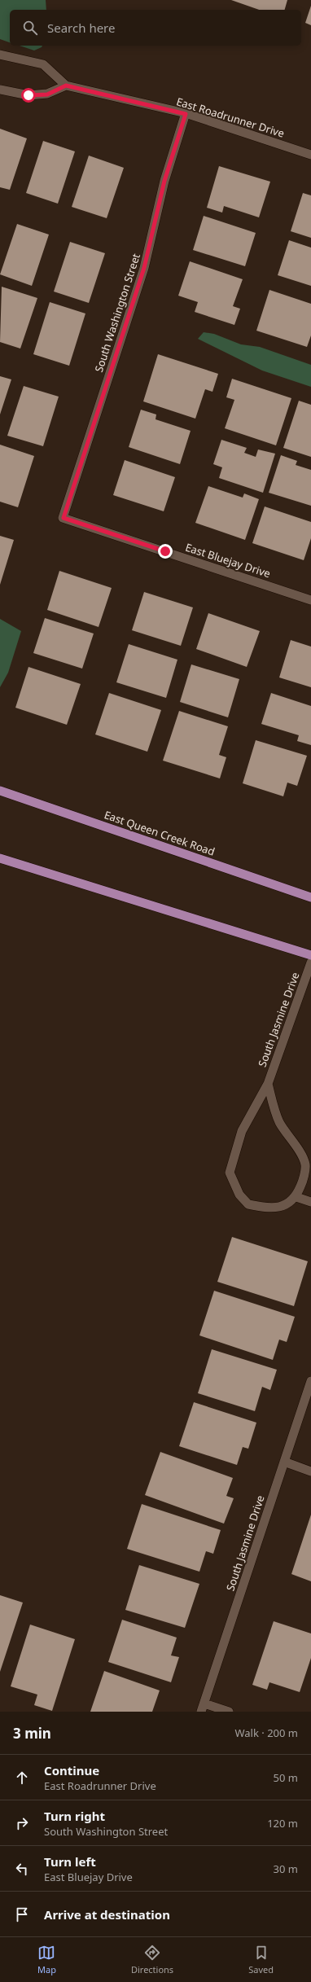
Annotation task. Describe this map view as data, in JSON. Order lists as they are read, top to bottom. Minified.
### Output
{"streets":{"main road":["East Queen Creek Road"],"street":["East Roadrunner Drive","South Washington Street","East Bluejay Drive","South Jasmine Drive"]},"crossings":[["East Roadrunner Drive","South Washington Street"],["South Washington Street","East Bluejay Drive"]],"page":{"search":"Search here","heading":["3 min","Walk · 200 m"],"list":[["Continue","East Roadrunner Drive","50 m"],["Turn right","South Washington Street","120 m"],["Turn left","East Bluejay Drive","30 m"],"Arrive at destination"],"nav":["Map","Directions","Saved"]}}
